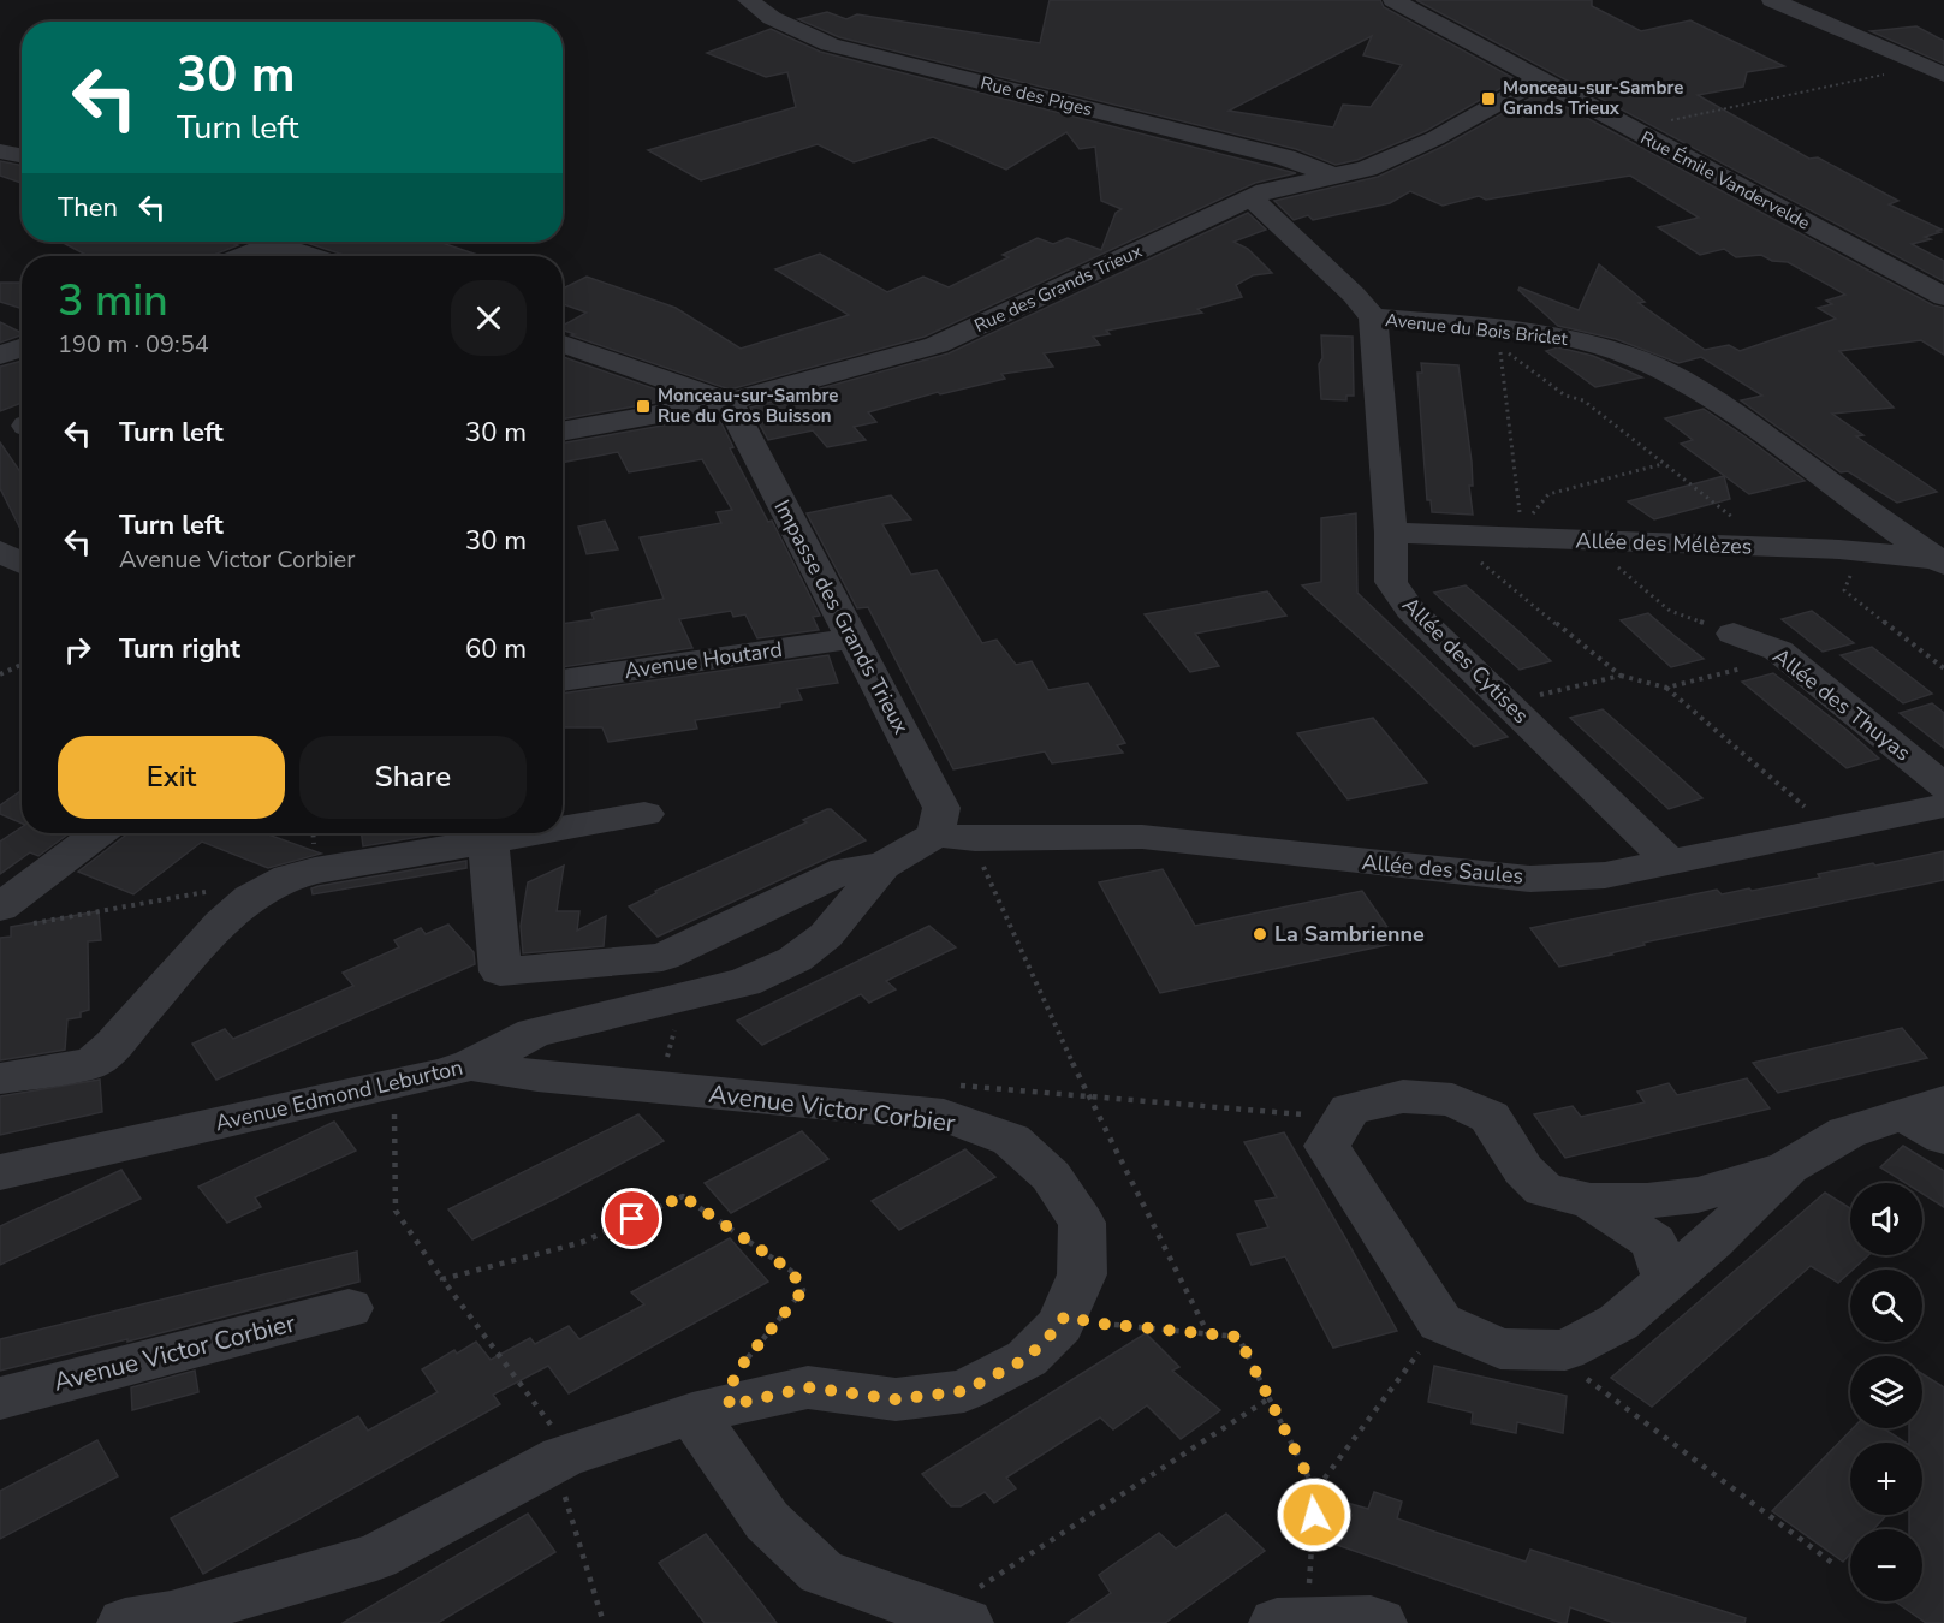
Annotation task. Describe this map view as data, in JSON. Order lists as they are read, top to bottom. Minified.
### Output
{"streets":{"street":["Rue des Piges","Rue Émile Vandervelde","Rue des Grands Trieux","Avenue du Bois Briclet","Allée des Mélèzes","Impasse des Grands Trieux","Avenue Houtard","Allée des Cytises","Allée des Thuyas","Allée des Saules","Avenue Edmond Leburton","Avenue Victor Corbier"]},"crossings":[["Rue des Piges","Rue des Grands Trieux"],["Rue Émile Vandervelde","Rue des Grands Trieux"],["Rue des Grands Trieux","Avenue du Bois Briclet"],["Rue des Grands Trieux","Impasse des Grands Trieux"],["Avenue du Bois Briclet","Allée des Mélèzes"],["Avenue du Bois Briclet","Allée des Cytises"],["Allée des Mélèzes","Allée des Cytises"],["Impasse des Grands Trieux","Avenue Houtard"],["Impasse des Grands Trieux","Allée des Saules"],["Impasse des Grands Trieux","Avenue Edmond Leburton"],["Allée des Cytises","Allée des Saules"],["Allée des Saules","Avenue Edmond Leburton"],["Avenue Edmond Leburton","Avenue Victor Corbier"]],"places":{"transit":["Monceau-sur-Sambre Grands Trieux","Monceau-sur-Sambre Rue du Gros Buisson"],"other":["La Sambrienne"]},"page":{"turn":["30 m","Turn left"],"then":"Then","heading":["3 min","190 m · 09:54"],"list":[{"name":"Turn left","value":"30 m"},{"name":"Turn left","note":"Avenue Victor Corbier","value":"30 m"},{"name":"Turn right","value":"60 m"}],"buttons":["Exit","Share"],"map_buttons":["+","−"]}}
